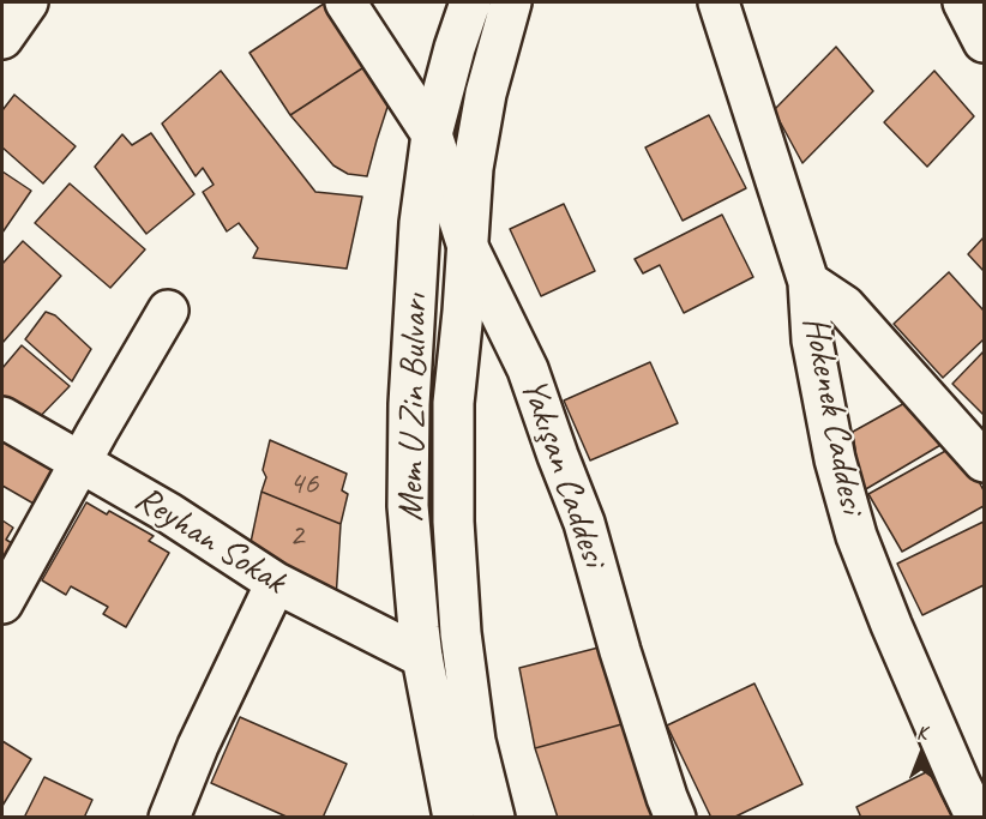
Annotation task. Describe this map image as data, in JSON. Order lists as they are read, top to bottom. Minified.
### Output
{"streets":{"street":["Mem U Zin Bulvarı","Hokenek Caddesi","Yakışan Caddesi","Reyhan Sokak"]},"crossings":[["Mem U Zin Bulvarı","Yakışan Caddesi"],["Mem U Zin Bulvarı","Reyhan Sokak"]],"house_numbers":["46","2"],"north":"top"}
